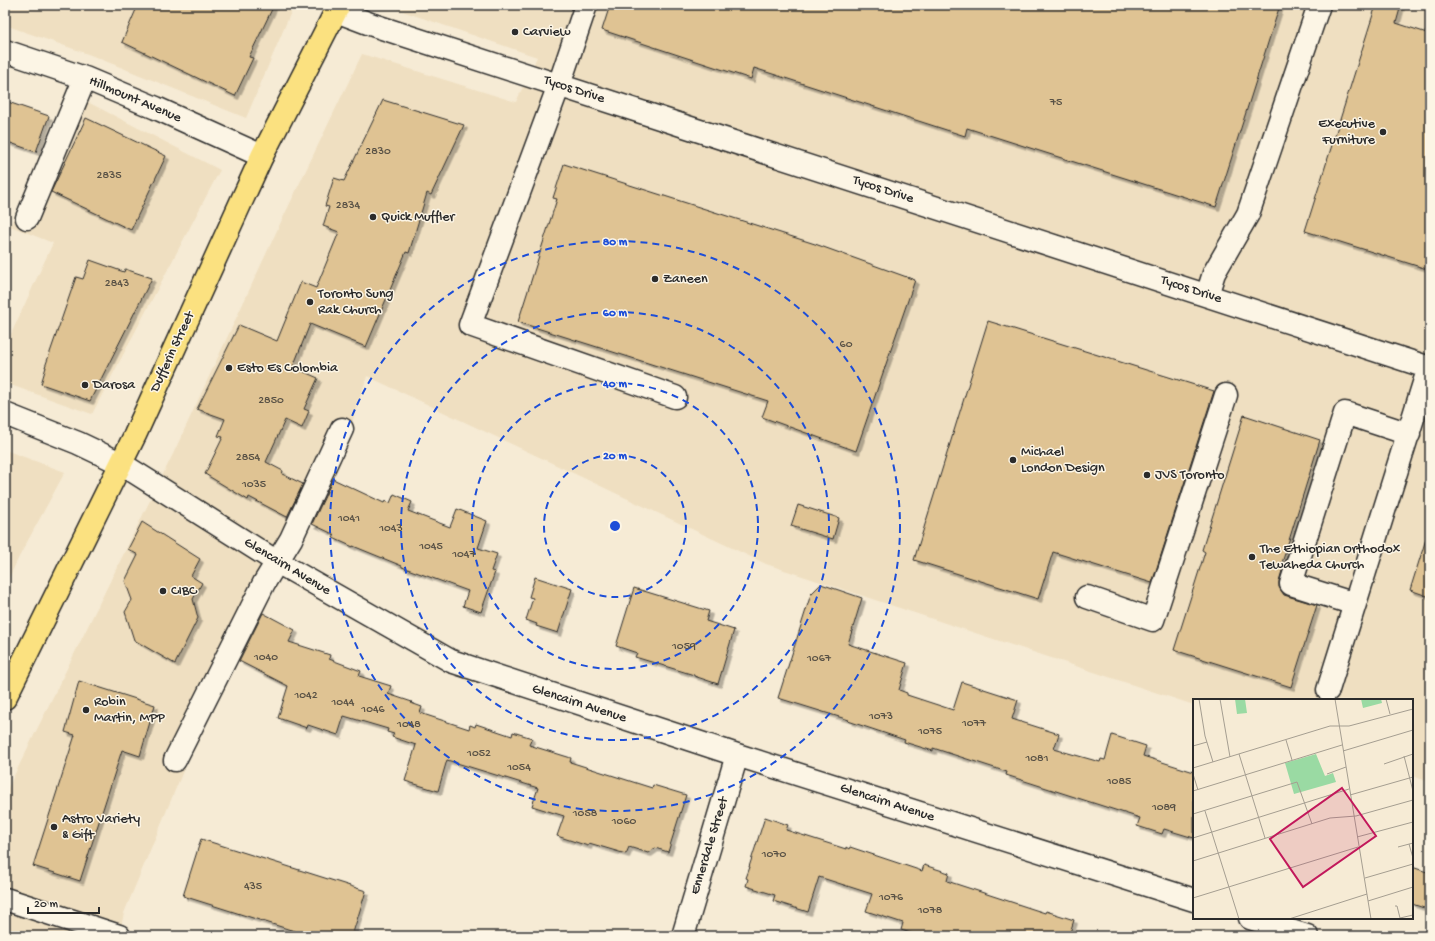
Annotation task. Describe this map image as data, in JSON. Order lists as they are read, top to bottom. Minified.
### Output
{"streets":{"main road":["Dufferin Street"],"street":["Tycos Drive","Hillmount Avenue","Glencairn Avenue","Ennerdale Street"]},"crossings":[["Tycos Drive","Dufferin Street"],["Hillmount Avenue","Dufferin Street"],["Dufferin Street","Glencairn Avenue"],["Glencairn Avenue","Ennerdale Street"]],"places":["Carview","Executive Furniture","Quick Muffler","Zaneen","Toronto Sung Rak Church","Esto Es Colombia","Darosa","Michael London Design","JVS Toronto","The Ethiopian Orthodox Tewaheda Church","CIBC","Robin Martin, MPP","Astro Variety & Gift"],"house_numbers":["75","2830","2835","2834","2843","60","2850","2854","1035","1041","1043","1045","1047","1059","1040","1067","1042","1044","1046","1073","1077","1048","1075","1052","1081","1054","1085","1089","1058","1060","1070","435","1076","1078"],"scale_bar":"20 m","rings":["80 m","60 m","40 m","20 m"]}
